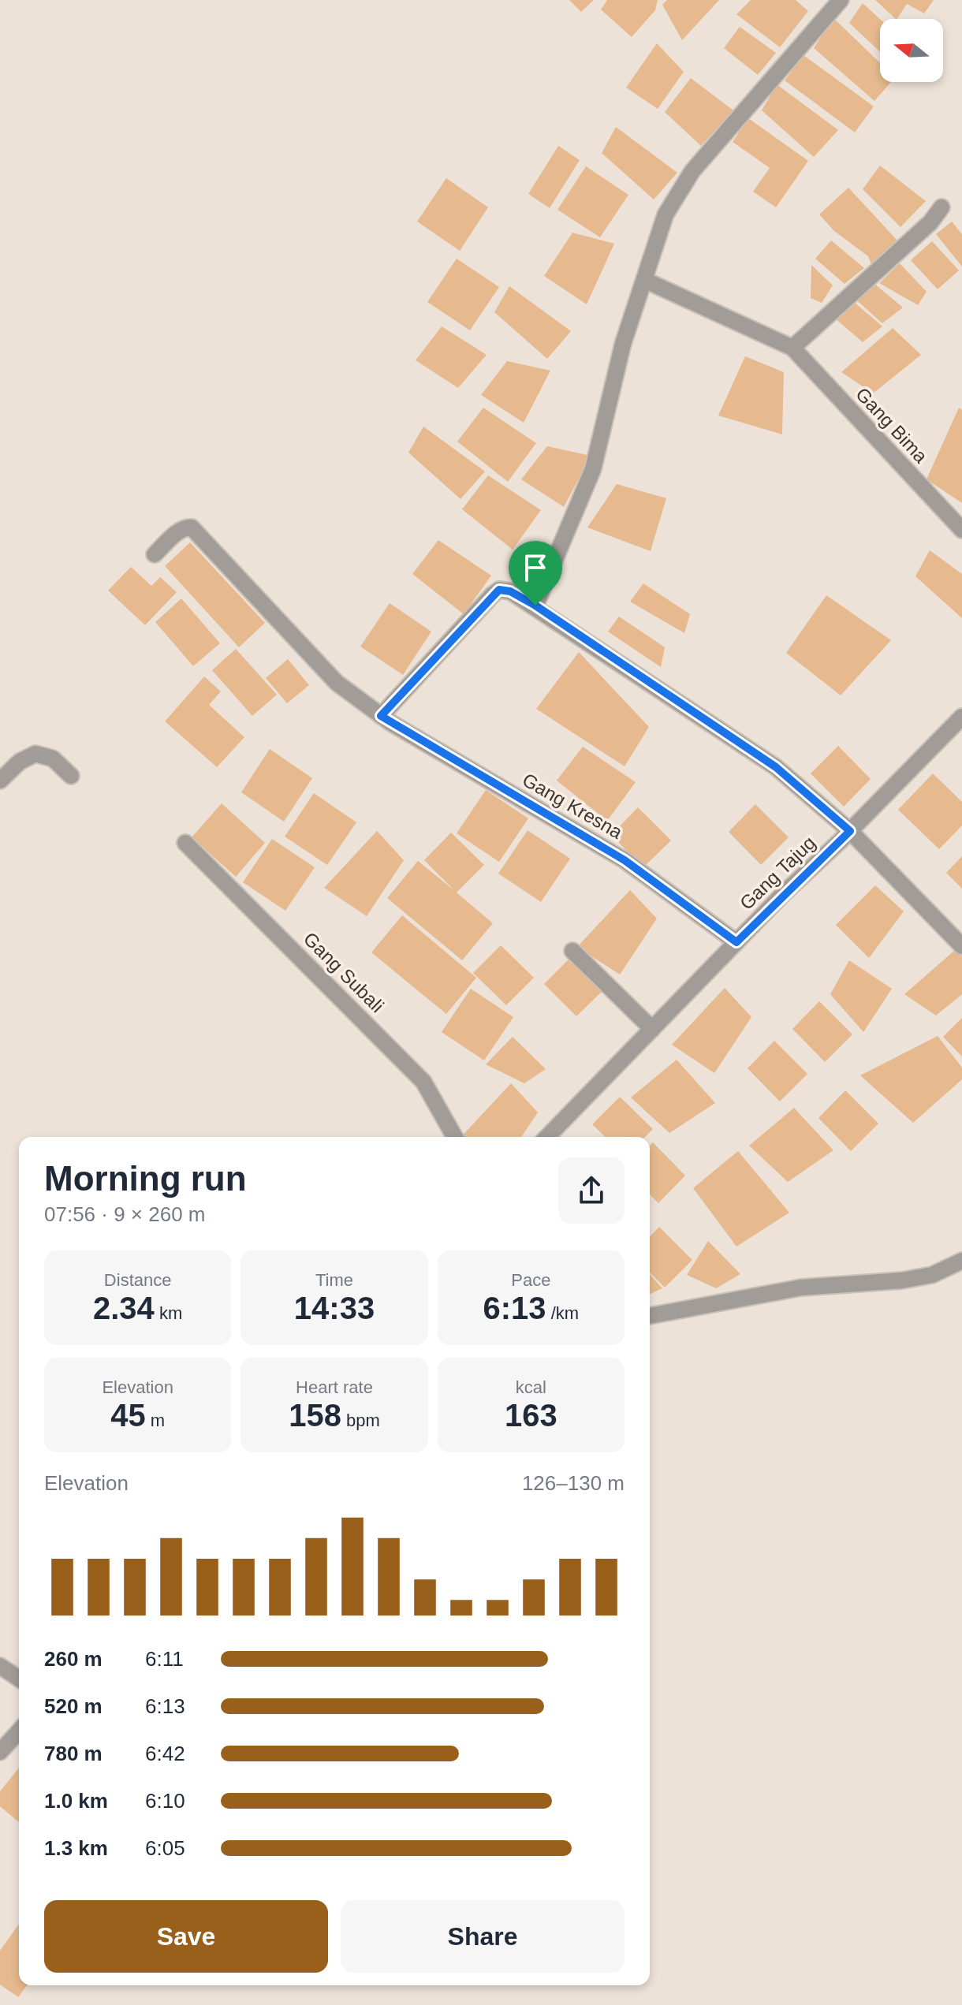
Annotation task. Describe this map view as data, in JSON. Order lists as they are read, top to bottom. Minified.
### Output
{"streets":{"street":["Gang Bima","Gang Kresna","Gang Tajug","Gang Subali"]},"crossings":[["Gang Kresna","Gang Tajug"]],"north":"left","page":{"heading":["Morning run","07:56 · 9 × 260 m"],"stats":[["Distance","2.34 km"],["Time","14:33"],["Pace","6:13 /km"],["Elevation","45 m"],["Heart rate","158 bpm"],["kcal","163"]],"chart":["Elevation","126–130 m"],"list":[{"name":"260 m","note":"6:11"},{"name":"520 m","note":"6:13"},{"name":"780 m","note":"6:42"},{"name":"1.0 km","note":"6:10"},{"name":"1.3 km","note":"6:05"}],"buttons":["Save","Share"]}}
